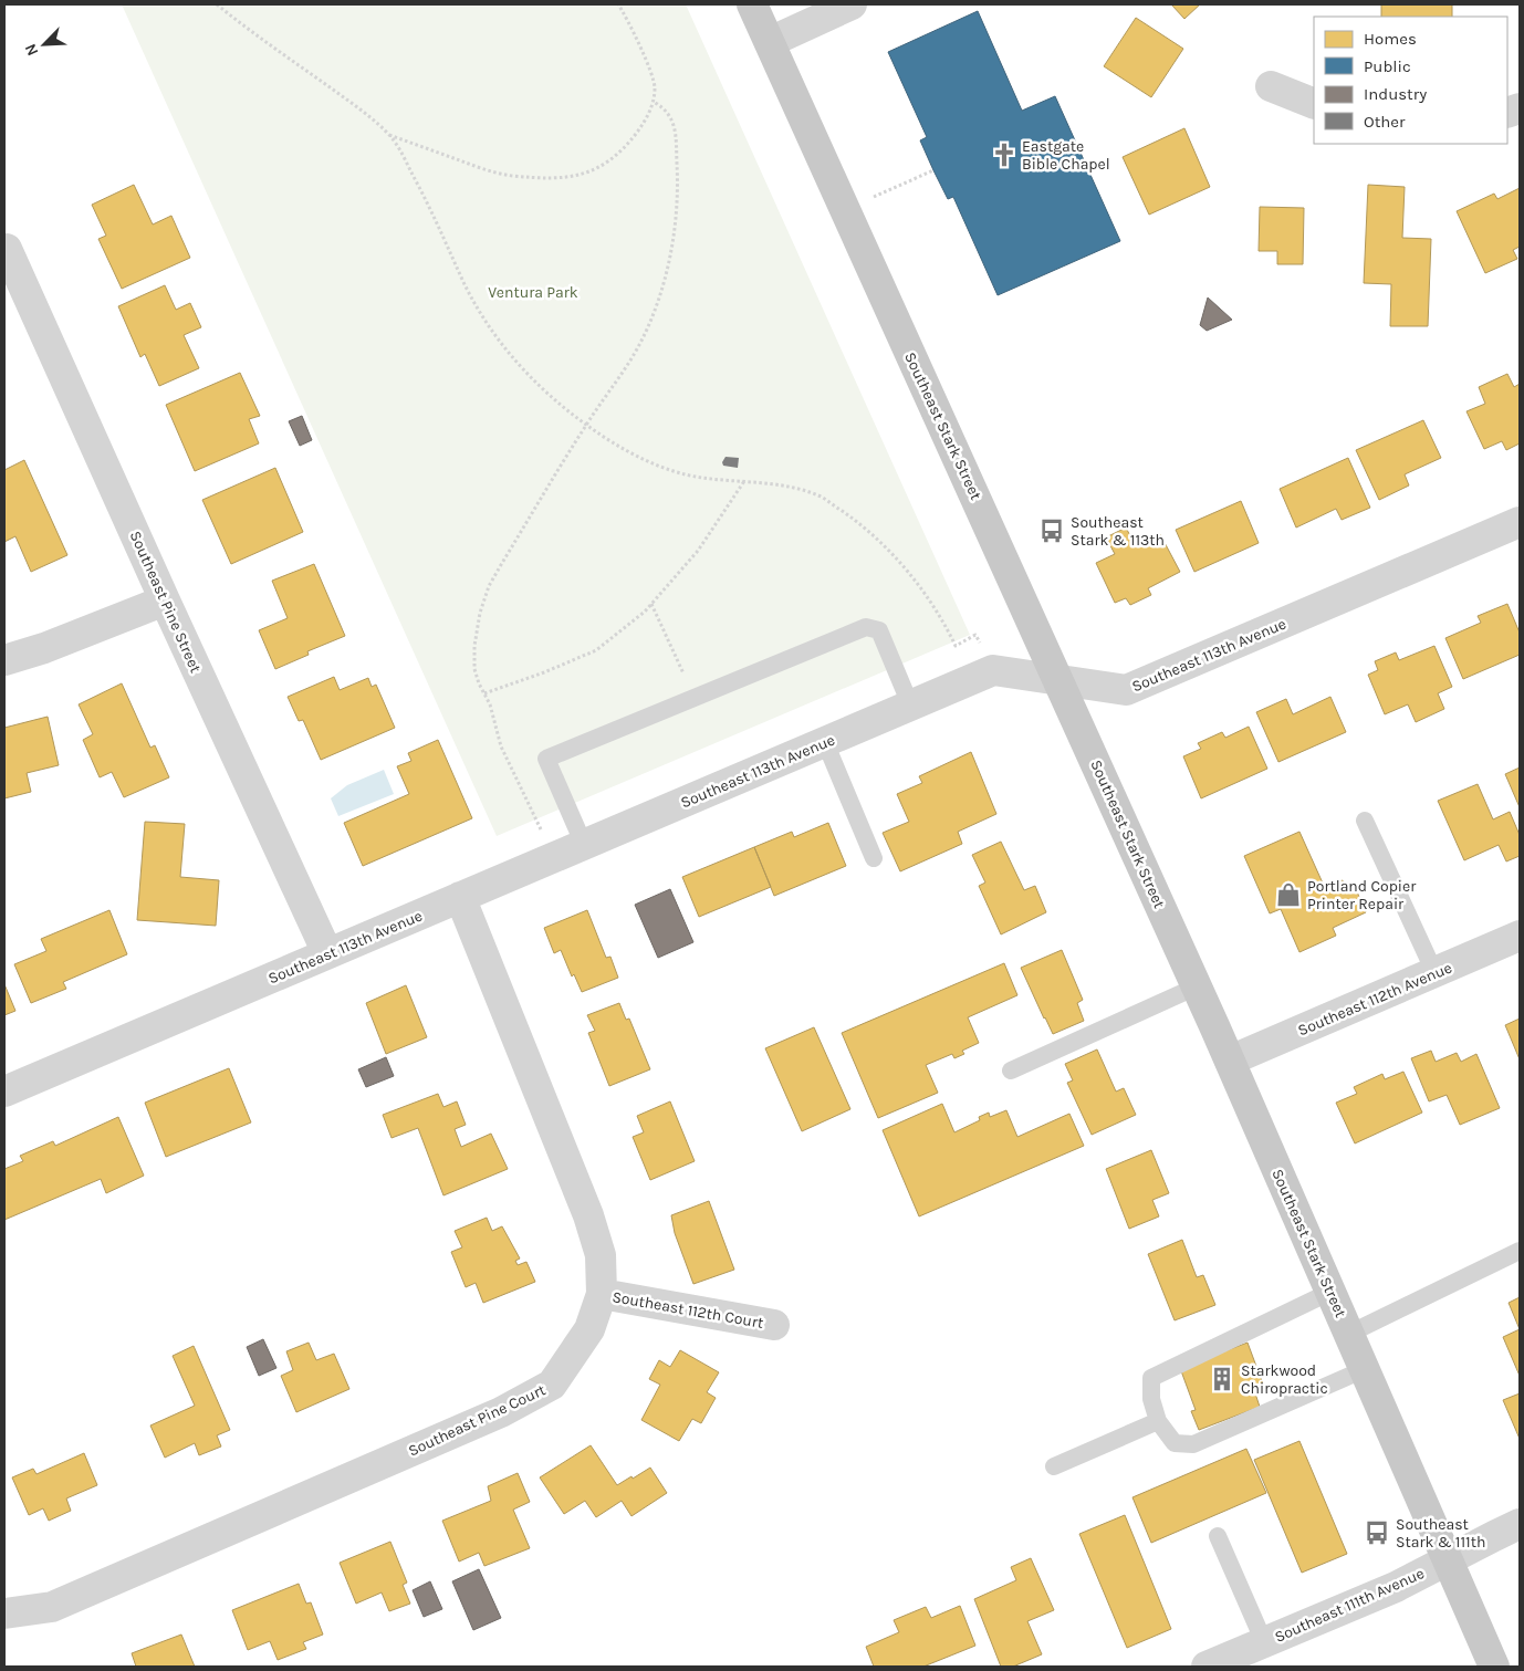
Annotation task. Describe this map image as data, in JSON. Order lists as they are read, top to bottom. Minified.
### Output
{"streets":{"main road":["Southeast Stark Street"],"street":["Southeast Pine Street","Southeast 113th Avenue","Southeast 112th Avenue","Southeast 112th Court","Southeast Pine Court","Southeast 111th Avenue"]},"crossings":[["Southeast Stark Street","Southeast 113th Avenue"],["Southeast Stark Street","Southeast 112th Avenue"],["Southeast Stark Street","Southeast 111th Avenue"],["Southeast Pine Street","Southeast 113th Avenue"],["Southeast 113th Avenue","Southeast Pine Court"],["Southeast 112th Court","Southeast Pine Court"]],"parks":["Ventura Park"],"places":{"church":["Eastgate Bible Chapel"],"bus stop":["Southeast Stark & 113th","Southeast Stark & 111th"],"shop":["Portland Copier Printer Repair"],"building":["Starkwood Chiropractic"]},"legend":["Homes","Public","Industry","Other"],"north":"bottom left"}
